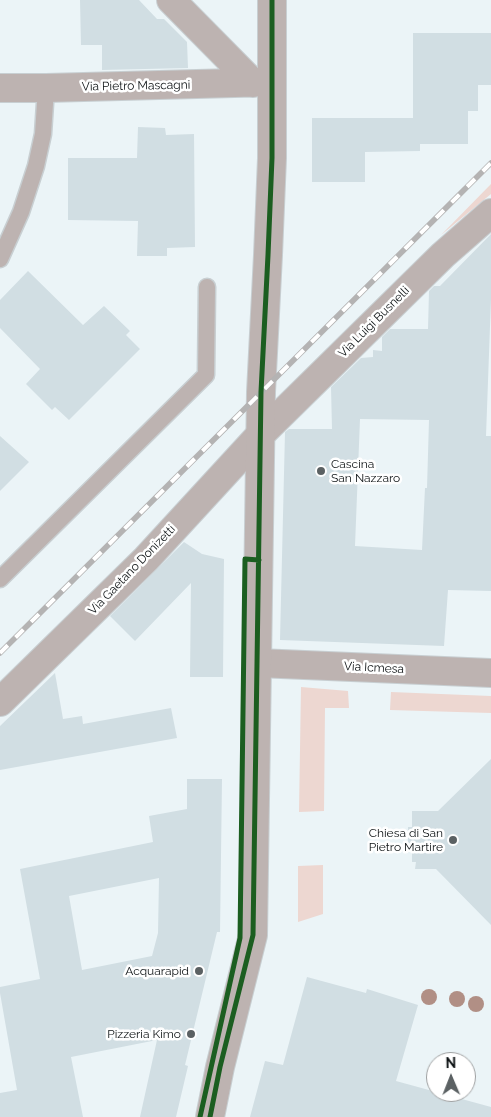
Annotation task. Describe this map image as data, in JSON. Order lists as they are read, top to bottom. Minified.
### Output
{"streets":{"street":["Via Pietro Mascagni","Via Luigi Busnelli","Via Gaetano Donizetti","Via Icmesa"]},"crossings":[["Via Luigi Busnelli","Via Gaetano Donizetti"]],"places":["Cascina San Nazzaro","Chiesa di San Pietro Martire","Acquarapid","Pizzeria Kimo"],"north":"top"}
